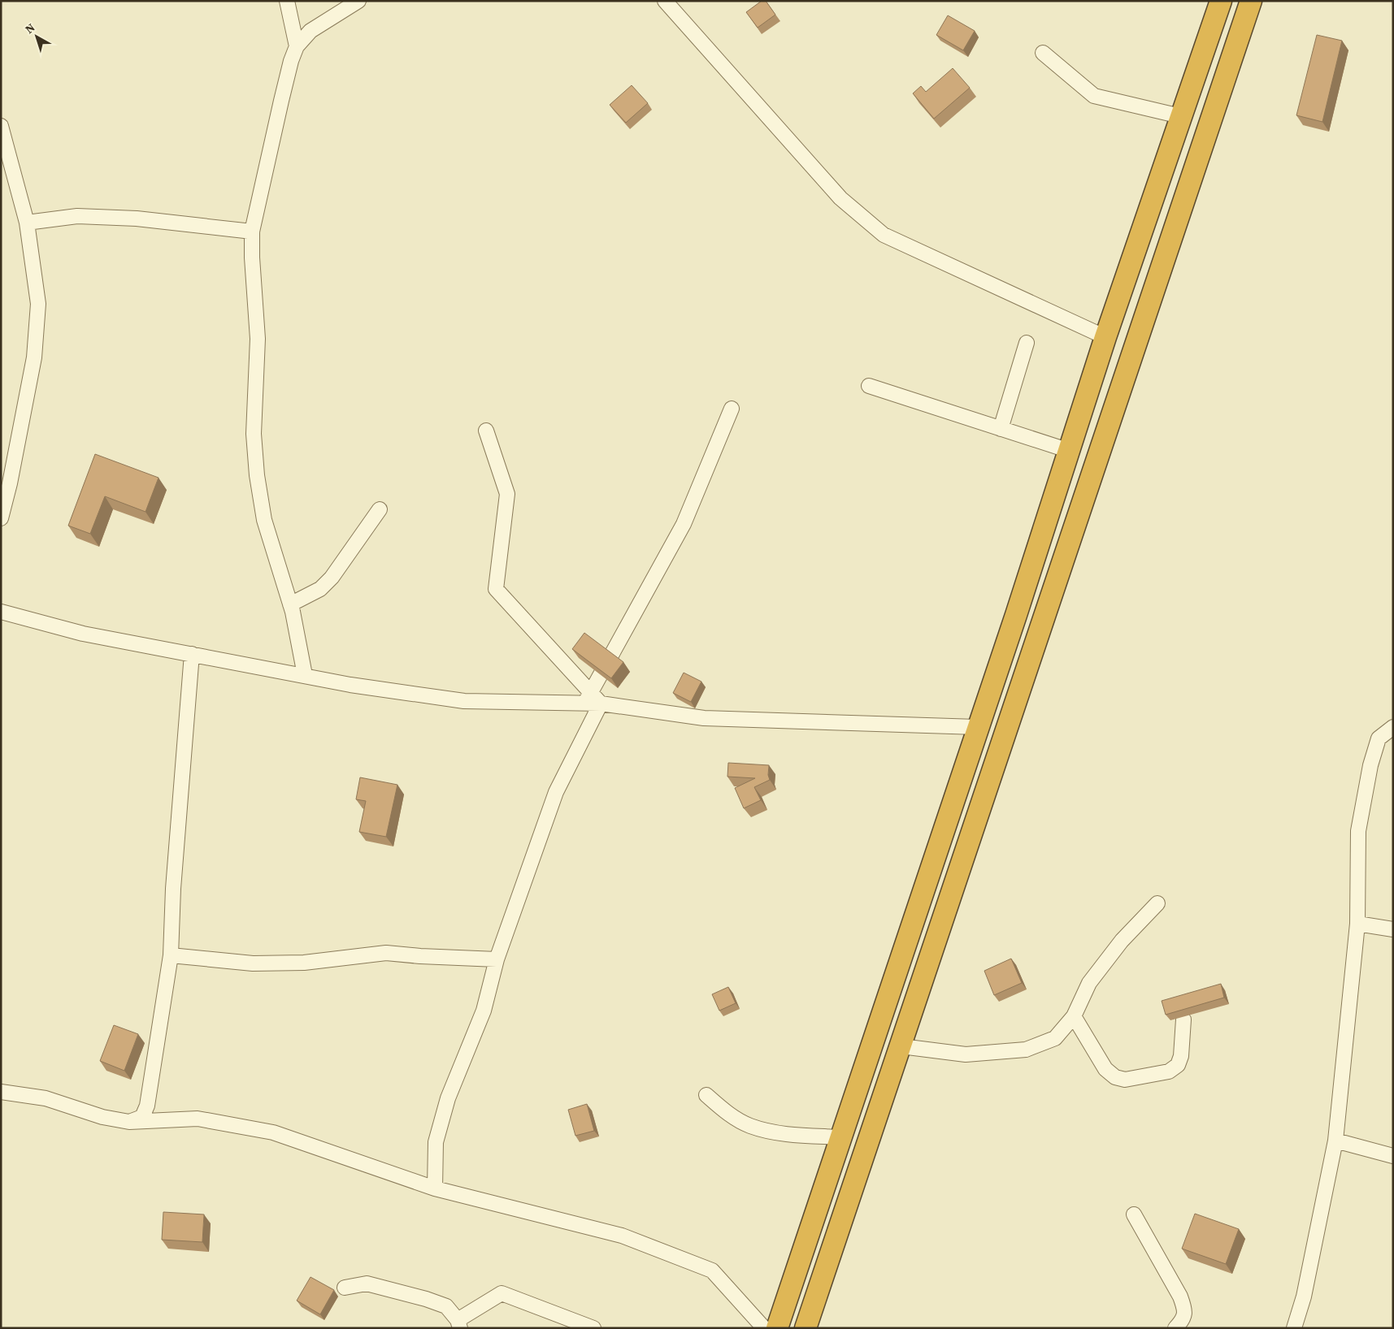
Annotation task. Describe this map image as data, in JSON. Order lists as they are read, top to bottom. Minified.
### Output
{"north":"top left"}
